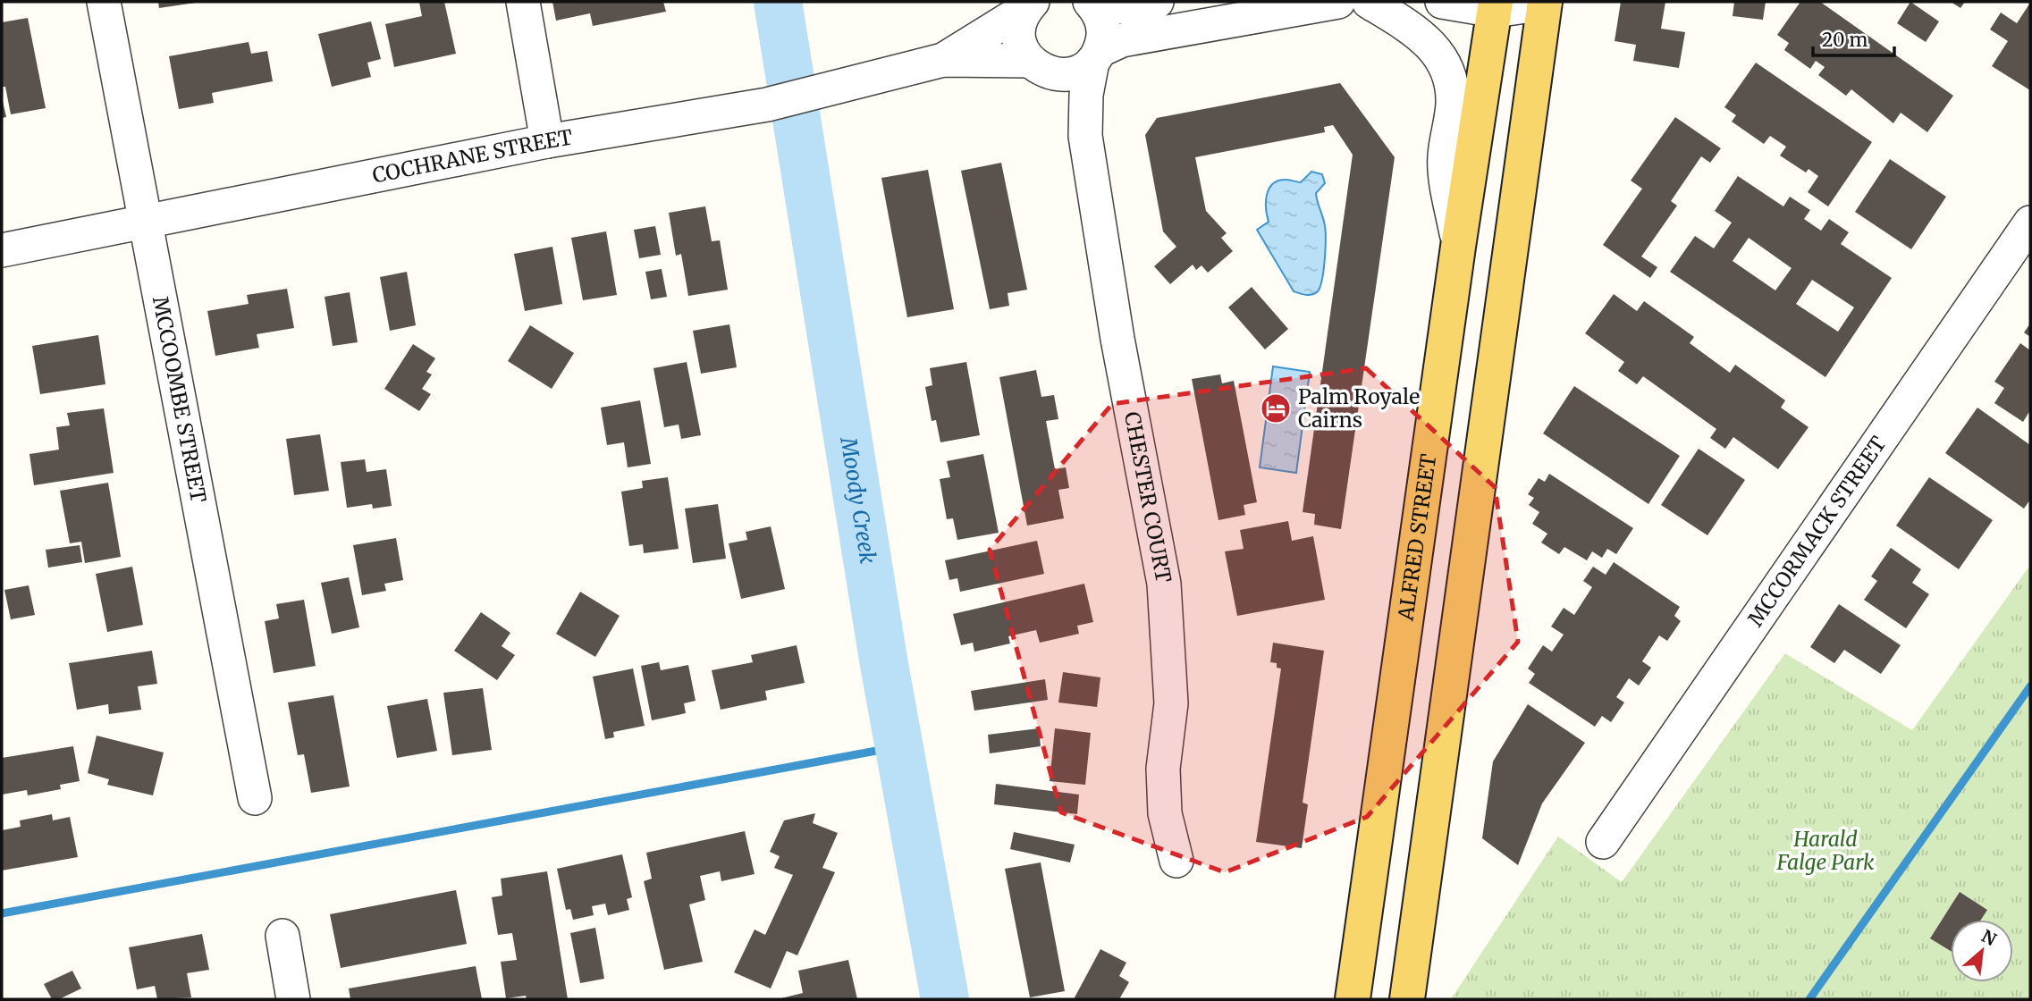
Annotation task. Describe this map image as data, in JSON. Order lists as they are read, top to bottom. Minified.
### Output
{"streets":{"main road":["ALFRED STREET"],"street":["COCHRANE STREET","MCCOOMBE STREET","CHESTER COURT","MCCORMACK STREET"]},"crossings":[["COCHRANE STREET","MCCOOMBE STREET"]],"water":["Moody Creek"],"parks":["Harald Falge Park"],"places":{"hotel":["Palm Royale Cairns"]},"scale_bar":"20 m","north":"top right"}
